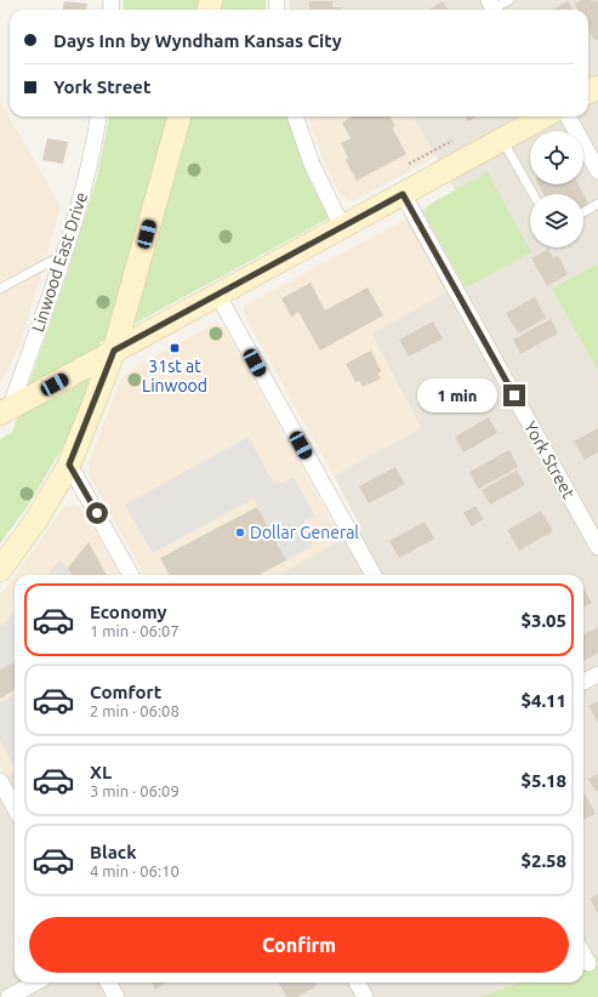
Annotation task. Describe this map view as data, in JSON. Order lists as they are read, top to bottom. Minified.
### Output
{"streets":{"street":["Linwood East Drive","York Street"]},"places":{"transit":["31st at Linwood"],"other":["Dollar General"]},"page":{"banner":["Days Inn by Wyndham Kansas City","York Street"],"bubble":"1 min","list":[{"name":"Economy","note":"1 min · 06:07","value":"$3.05"},{"name":"Comfort","note":"2 min · 06:08","value":"$4.11"},{"name":"XL","note":"3 min · 06:09","value":"$5.18"},{"name":"Black","note":"4 min · 06:10","value":"$2.58"}],"buttons":"Confirm"}}
